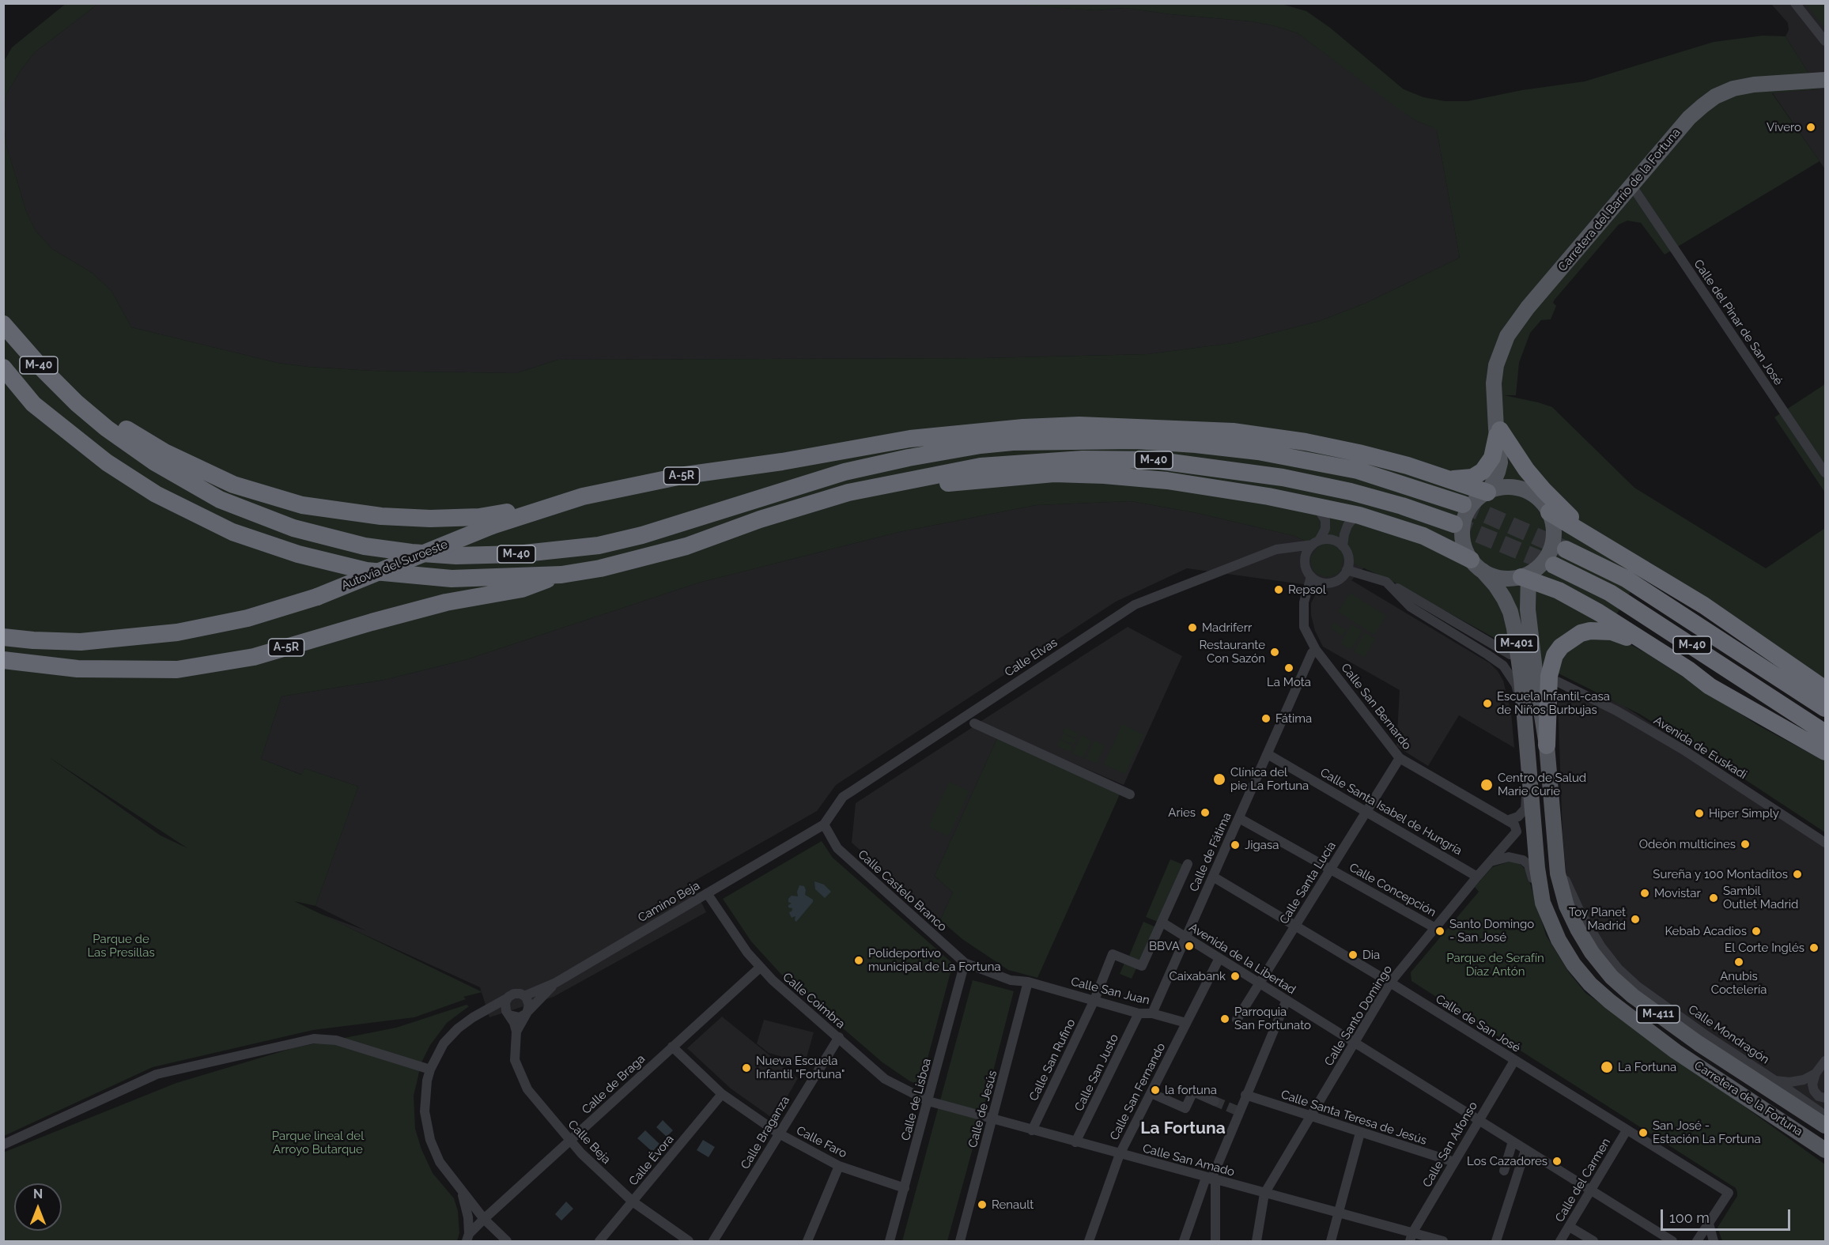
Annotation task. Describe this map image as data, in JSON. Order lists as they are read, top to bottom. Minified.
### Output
{"streets":{"highway":["M-40","A-5R","Autovía del Suroeste"],"main road":["Carretera del Barrio de la Fortuna","M-401","M-411","Carretera de la Fortuna"],"street":["Calle del Pinar de San José","Calle Elvas","Calle San Bernardo","Avenida de Euskadi","Calle Santa Isabel de Hungría","Calle de Fátima","Calle Santa Lucía","Calle Concepción","Calle Castelo Branco","Camino Beja","Avenida de la Libertad","Calle San Juan","Calle Coimbra","Calle Santo Domingo","Calle de San José","Calle Mondragón","Calle San Rufino","Calle San Justo","Calle de Braga","Calle San Fernando","Calle de Lisboa","Calle de Jesús","Calle Santa Teresa de Jesús","Calle Braganza","Calle Beja","Calle Faro","Calle San Alfonso","Calle Évora","Calle San Amado","Calle del Carmen"]},"crossings":[["Carretera del Barrio de la Fortuna","Calle del Pinar de San José"],["Carretera del Barrio de la Fortuna","Carretera de la Fortuna"],["M-40","A-5R"],["A-5R","Autovía del Suroeste"],["Calle Elvas","Calle San Bernardo"],["Calle Elvas","Calle Castelo Branco"],["Calle Elvas","Camino Beja"],["Calle San Bernardo","Calle de Fátima"],["Calle San Bernardo","Calle Santa Lucía"],["Calle San Bernardo","Calle Santo Domingo"],["Calle Santa Isabel de Hungría","Calle de Fátima"],["Calle Santa Isabel de Hungría","Calle Santa Lucía"],["Calle Santa Isabel de Hungría","Calle Santo Domingo"],["Calle de Fátima","Calle Concepción"],["Calle de Fátima","Avenida de la Libertad"],["Calle de Fátima","Calle San Juan"],["Calle de Fátima","Calle de San José"],["Calle Santa Lucía","Calle Concepción"],["Calle Santa Lucía","Avenida de la Libertad"],["Calle Santa Lucía","Calle de San José"],["Calle Concepción","Calle Santo Domingo"],["Calle Castelo Branco","Camino Beja"],["Calle Castelo Branco","Calle San Juan"],["Calle Castelo Branco","Calle de Lisboa"],["Calle Castelo Branco","Calle de Jesús"],["Camino Beja","Calle Coimbra"],["Avenida de la Libertad","Calle Santo Domingo"],["Avenida de la Libertad","Calle San Rufino"],["Avenida de la Libertad","Calle San Fernando"],["Avenida de la Libertad","Calle San Alfonso"],["Avenida de la Libertad","Calle del Carmen"],["Calle San Juan","Calle San Rufino"],["Calle San Juan","Calle San Justo"],["Calle San Juan","Calle San Fernando"],["Calle San Juan","Calle de Jesús"],["Calle Coimbra","Calle de Braga"],["Calle Coimbra","Calle de Lisboa"],["Calle Coimbra","Calle Braganza"],["Calle Coimbra","Calle San Amado"],["Calle Santo Domingo","Calle de San José"],["Calle Santo Domingo","Calle Santa Teresa de Jesús"],["Calle Santo Domingo","Calle San Amado"],["Calle de San José","Calle San Alfonso"],["Calle de San José","Calle del Carmen"],["Calle Mondragón","Carretera de la Fortuna"],["Calle San Rufino","Calle San Amado"],["Calle San Justo","Calle San Amado"],["Calle de Braga","Calle Beja"],["Calle de Braga","Calle Faro"],["Calle San Fernando","Calle San Amado"],["Calle de Lisboa","Calle Faro"],["Calle de Lisboa","Calle San Amado"],["Calle de Jesús","Calle San Amado"],["Calle Santa Teresa de Jesús","Calle San Alfonso"],["Calle Braganza","Calle Faro"],["Calle Beja","Calle Évora"],["Calle Faro","Calle Évora"],["Calle San Alfonso","Calle San Amado"]],"districts":["La Fortuna"],"parks":["Parque de Las Presillas","Parque de Serafín Díaz Antón","Parque lineal del Arroyo Butarque"],"places":["Vivero","Repsol","Madriferr","Restaurante Con Sazón","La Mota","Escuela Infantil-casa de Niños Burbujas","Fátima","Clínica del pie La Fortuna","Centro de Salud Marie Curie","Aries","Hiper Simply","Odeón multicines","Jigasa","Sureña y 100 Montaditos","Movistar","Sambil Outlet Madrid","Toy Planet Madrid","Santo Domingo - San José","Kebab Acadios","BBVA","El Corte Inglés","Dia","Polideportivo municipal de La Fortuna","Anubis Coctelería","Caixabank","Parroquia San Fortunato","La Fortuna","Nueva Escuela Infantil \"Fortuna\"","la fortuna","San José - Estación La Fortuna","Los Cazadores","Renault"],"scale_bar":"100 m","north":"top"}
